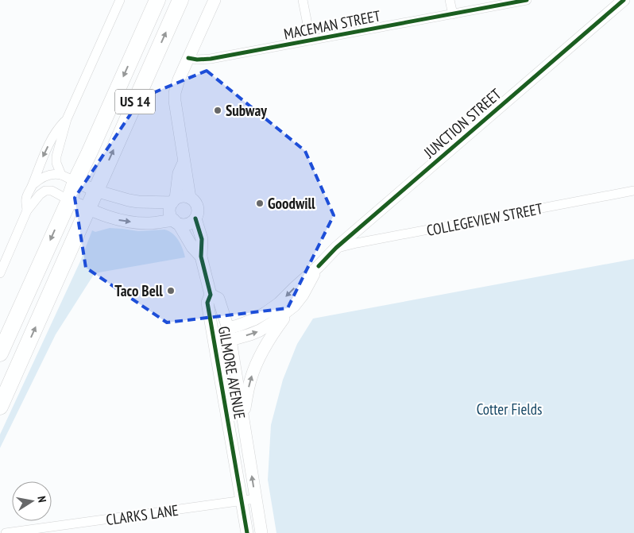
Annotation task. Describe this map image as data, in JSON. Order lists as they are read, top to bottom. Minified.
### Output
{"streets":{"highway":["US 14"],"street":["MACEMAN STREET","JUNCTION STREET","COLLEGEVIEW STREET","GILMORE AVENUE","CLARKS LANE"]},"crossings":[["MACEMAN STREET","GILMORE AVENUE"],["JUNCTION STREET","COLLEGEVIEW STREET"],["JUNCTION STREET","GILMORE AVENUE"],["GILMORE AVENUE","CLARKS LANE"]],"parks":["Cotter Fields"],"places":["Subway","Goodwill","Taco Bell"],"north":"right"}
